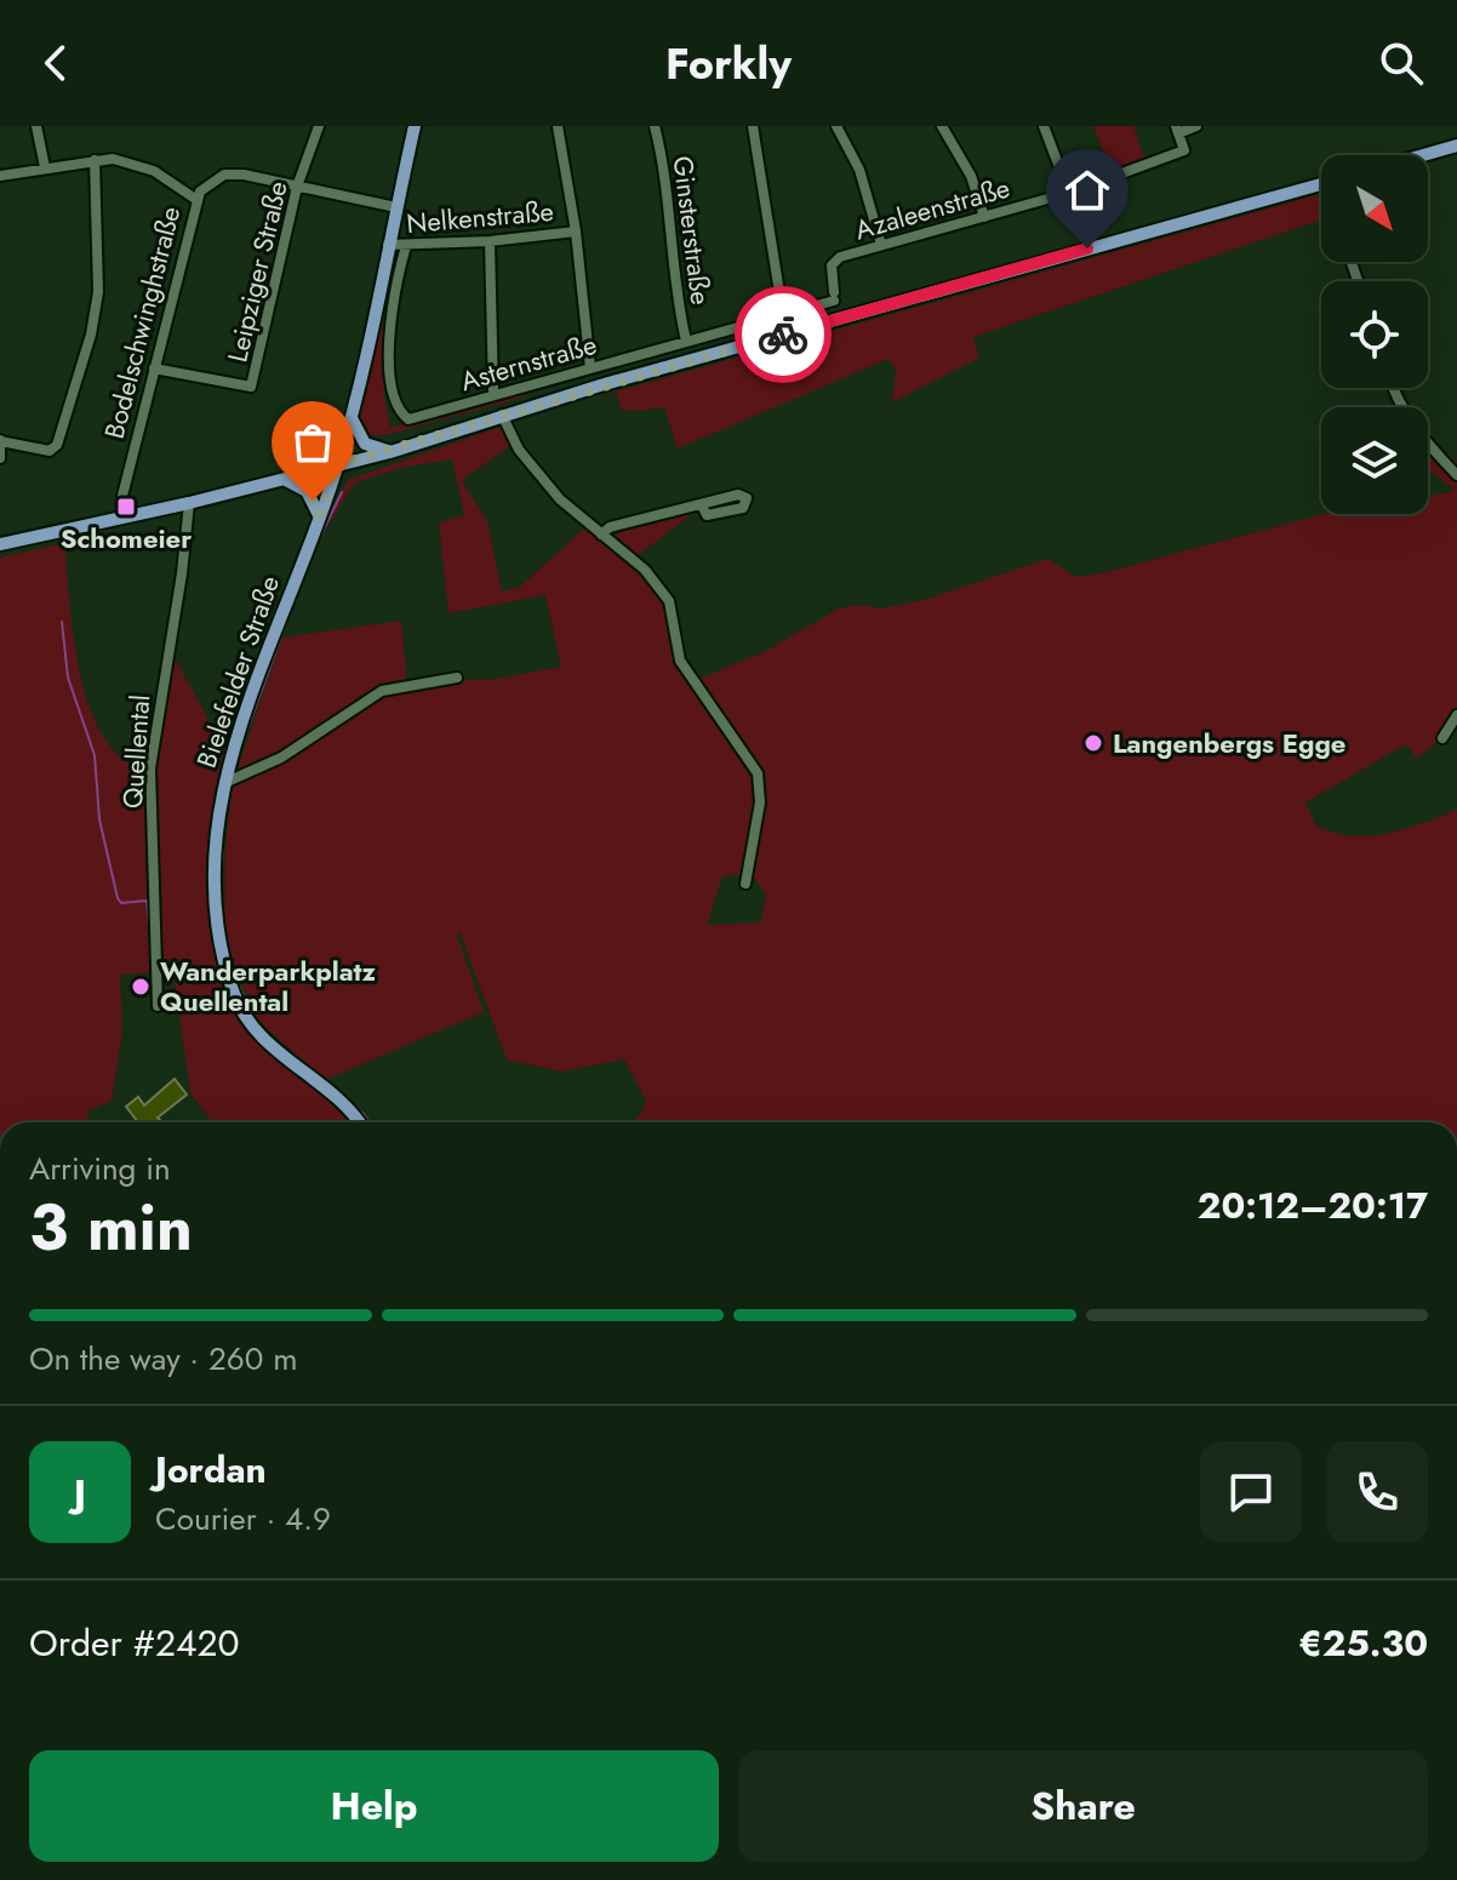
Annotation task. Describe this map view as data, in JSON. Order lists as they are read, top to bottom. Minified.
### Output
{"streets":{"main road":["Bielefelder Straße"],"street":["Azaleenstraße","Nelkenstraße","Ginsterstraße","Leipziger Straße","Bodelschwinghstraße","Asternstraße","Quellental"]},"crossings":[["Azaleenstraße","Asternstraße"],["Nelkenstraße","Asternstraße"],["Nelkenstraße","Bielefelder Straße"],["Ginsterstraße","Asternstraße"],["Leipziger Straße","Bodelschwinghstraße"],["Bodelschwinghstraße","Bielefelder Straße"]],"places":{"transit":["Schomeier"],"other":["Langenbergs Egge","Wanderparkplatz Quellental"]},"north":"bottom right","page":{"header":"Forkly","heading":["3 min","Arriving in","20:12–20:17"],"panel":["Jordan","Courier · 4.9","Order #2420","€25.30"],"bar":"On the way · 260 m","round":"J","buttons":["Help","Share"]}}
